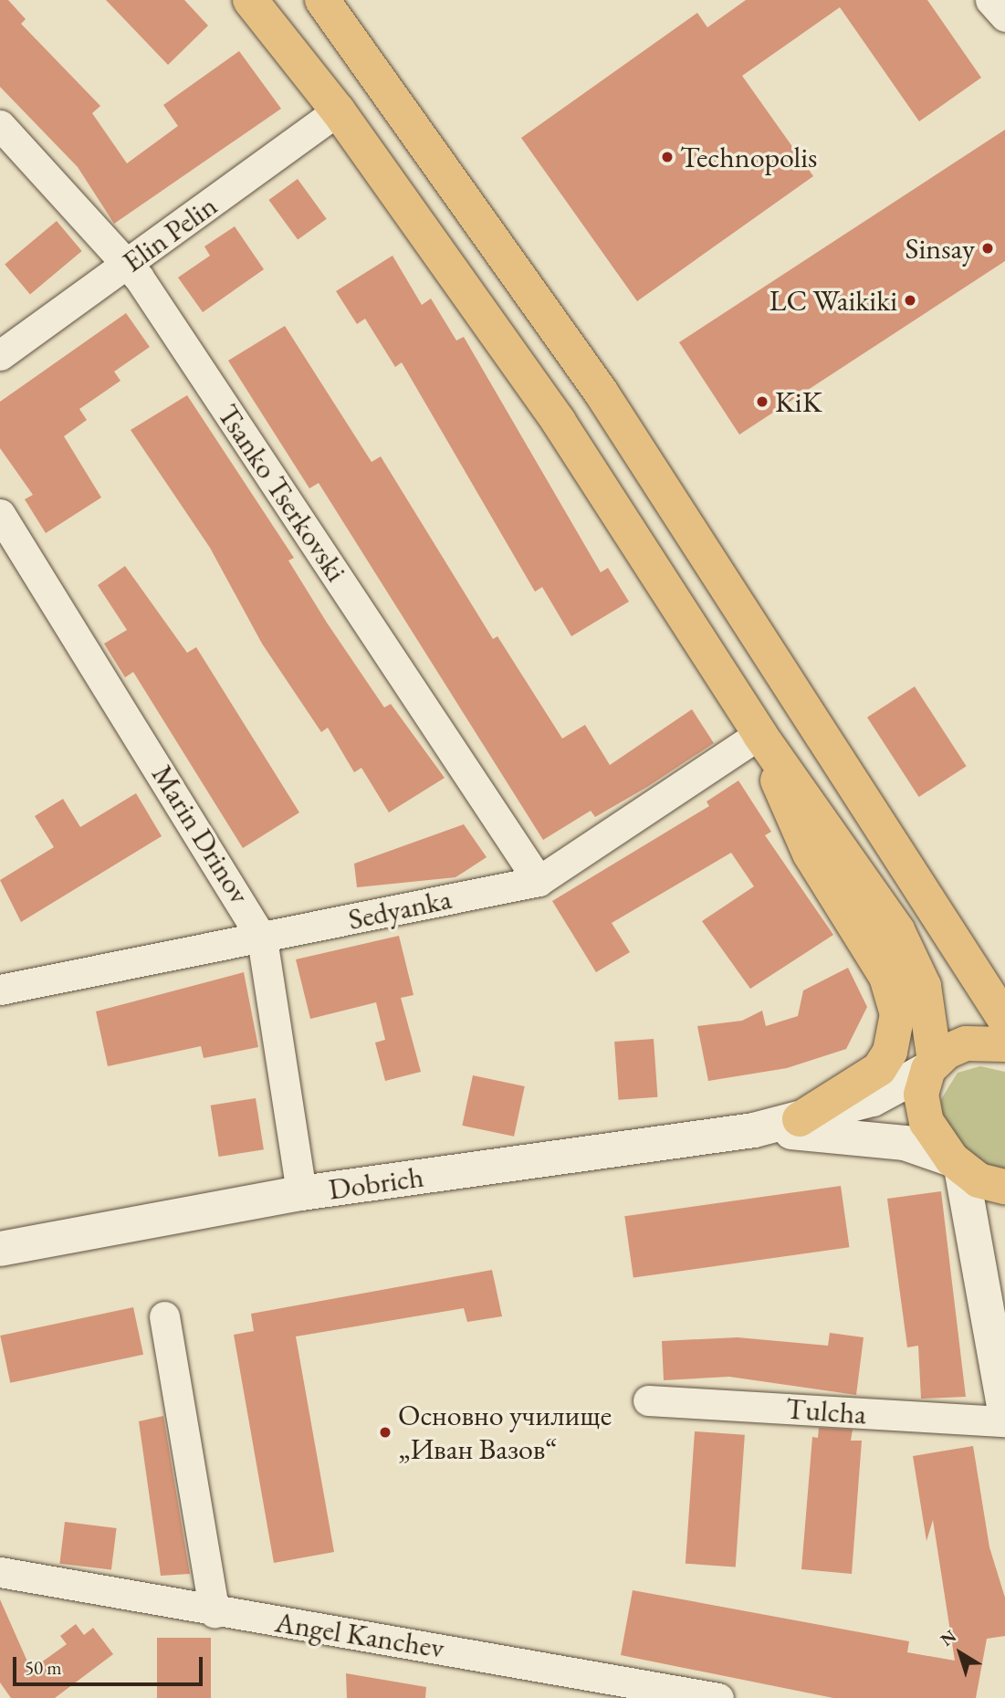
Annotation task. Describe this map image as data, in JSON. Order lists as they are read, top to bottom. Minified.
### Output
{"streets":{"street":["Elin Pelin","Tsanko Tserkovski","Marin Drinov","Sedyanka","Dobrich","Tulcha","Angel Kanchev"]},"crossings":[["Elin Pelin","Tsanko Tserkovski"],["Tsanko Tserkovski","Sedyanka"],["Marin Drinov","Sedyanka"],["Marin Drinov","Dobrich"]],"places":["Technopolis","Sinsay","LC Waikiki","KiK","Основно училище „Иван Вазов“"],"scale_bar":"50 m","north":"top left"}
